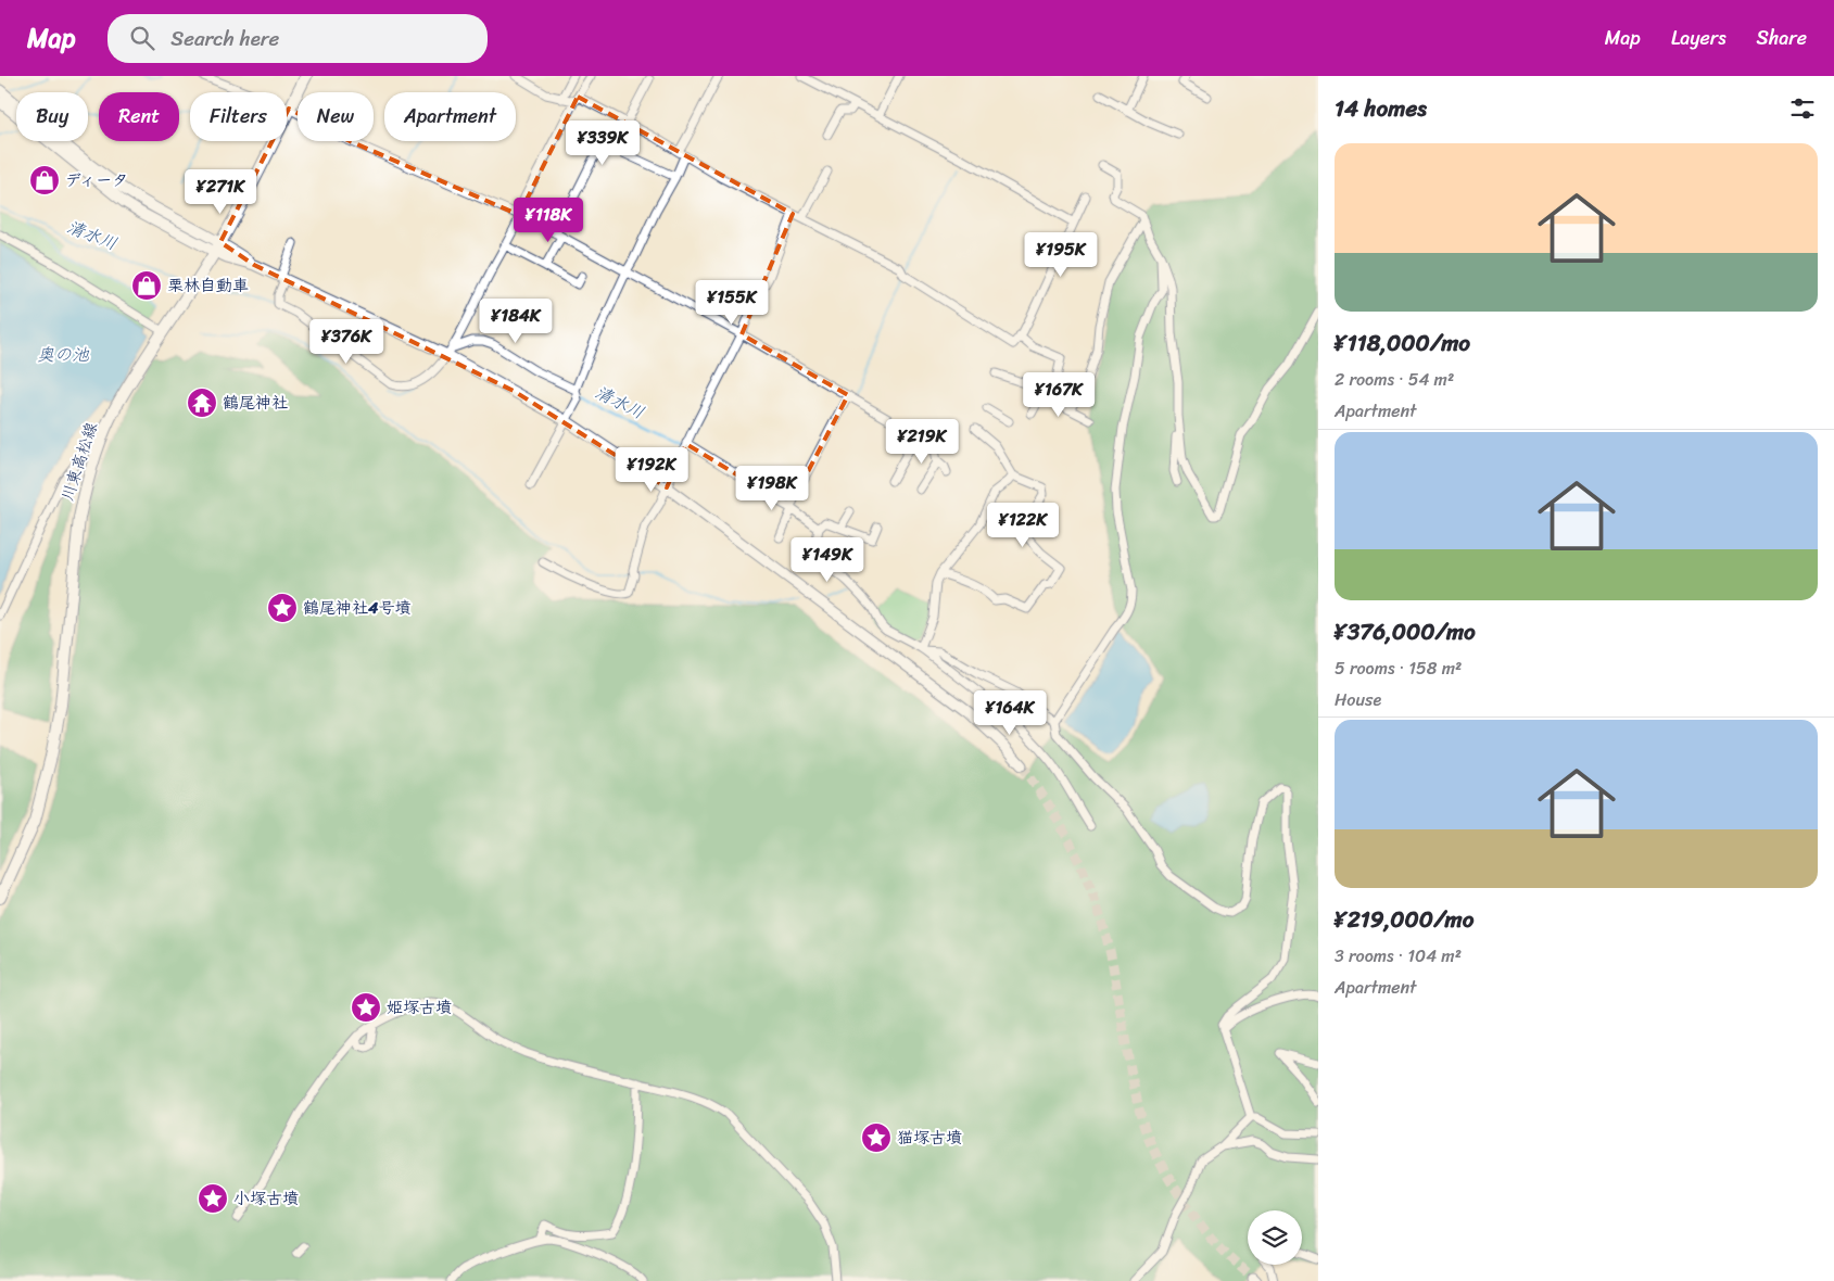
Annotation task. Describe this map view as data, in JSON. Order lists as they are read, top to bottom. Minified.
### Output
{"streets":{"main road":["川東高松線"]},"water":["清水川","奥の池"],"places":{"shop":["ディータ","栗林自動車"],"temple":["鶴尾神社"],"place":["鶴尾神社4号墳","姫塚古墳","猫塚古墳","小塚古墳"]},"page":{"header":"Map","search":"Search here","nav":["Map","Layers","Share"],"heading":"14 homes","chip":["Buy","Rent","Filters","New","Apartment"],"price":["¥339K","¥271K","¥118K","¥195K","¥155K","¥184K","¥376K","¥167K","¥219K","¥192K","¥198K","¥122K","¥149K","¥164K"],"list":[{"name":"¥118,000/mo","note":"2 rooms · 54 m² · Apartment"},{"name":"¥376,000/mo","note":"5 rooms · 158 m² · House"},{"name":"¥219,000/mo","note":"3 rooms · 104 m² · Apartment"}]}}
